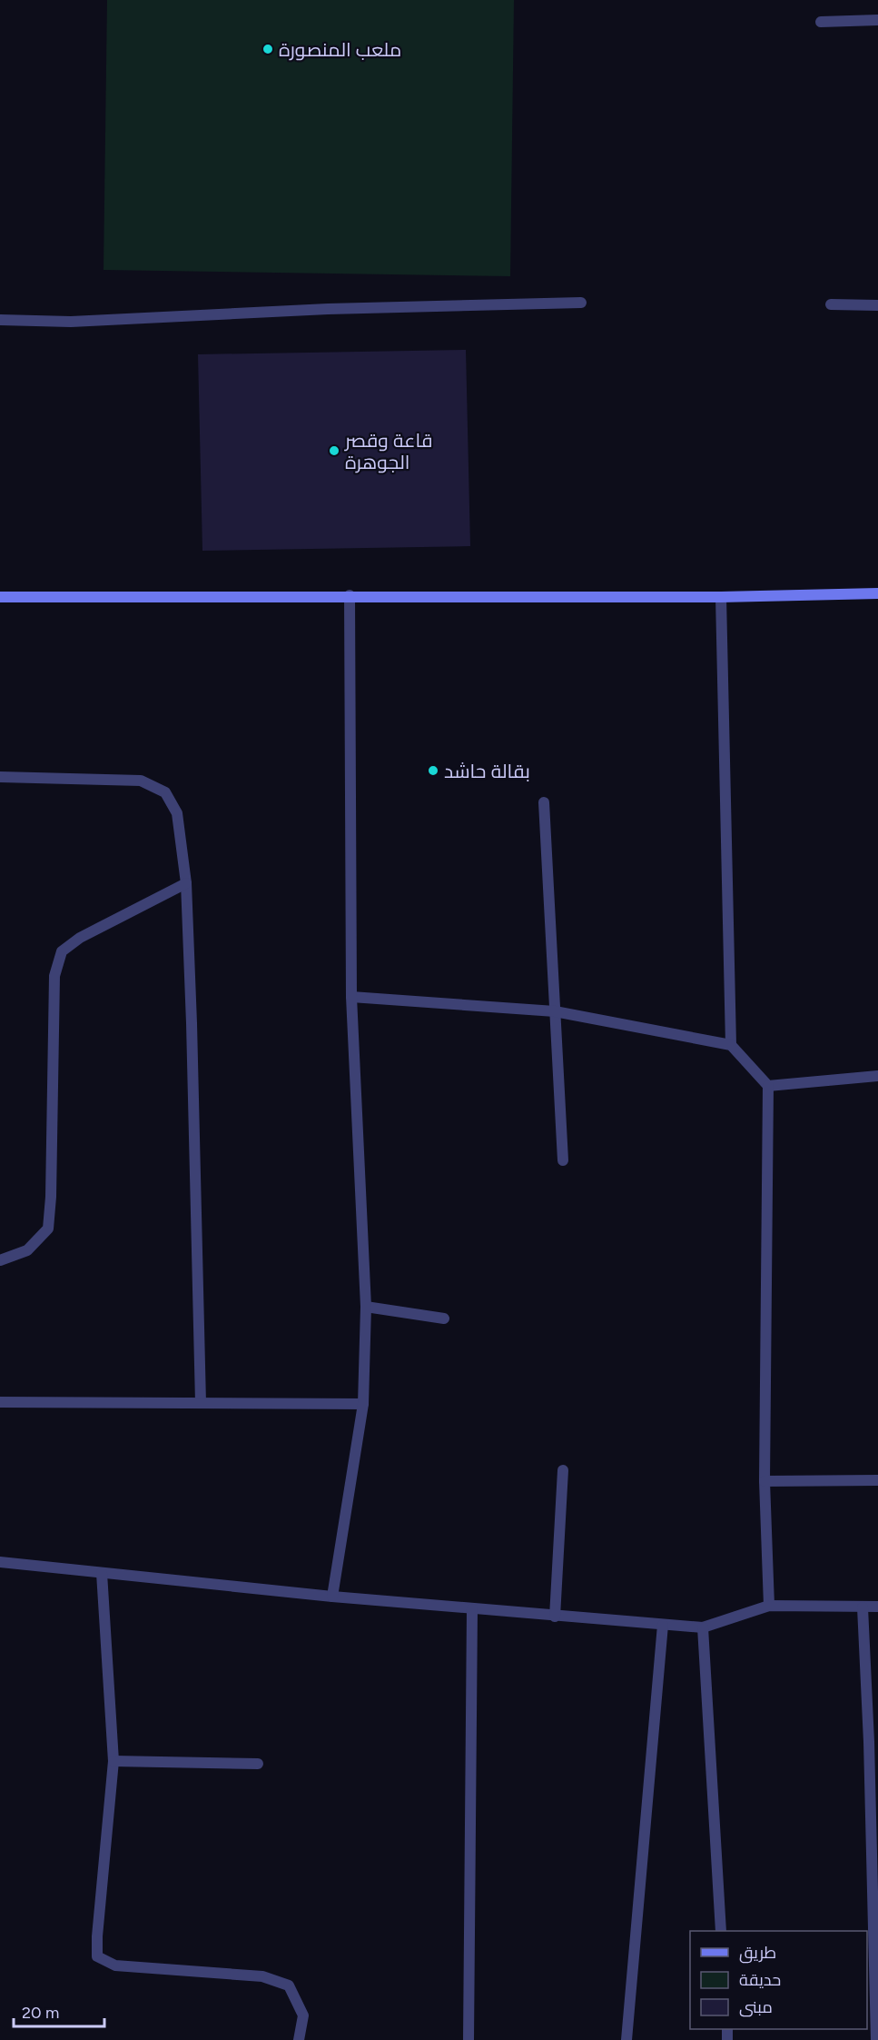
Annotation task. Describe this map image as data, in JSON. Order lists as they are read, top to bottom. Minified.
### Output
{"places":["ملعب المنصورة","قاعة وقصر الجوهرة","بقالة حاشد"],"legend":["طريق","حديقة","مبنى"],"scale_bar":"20 m"}
